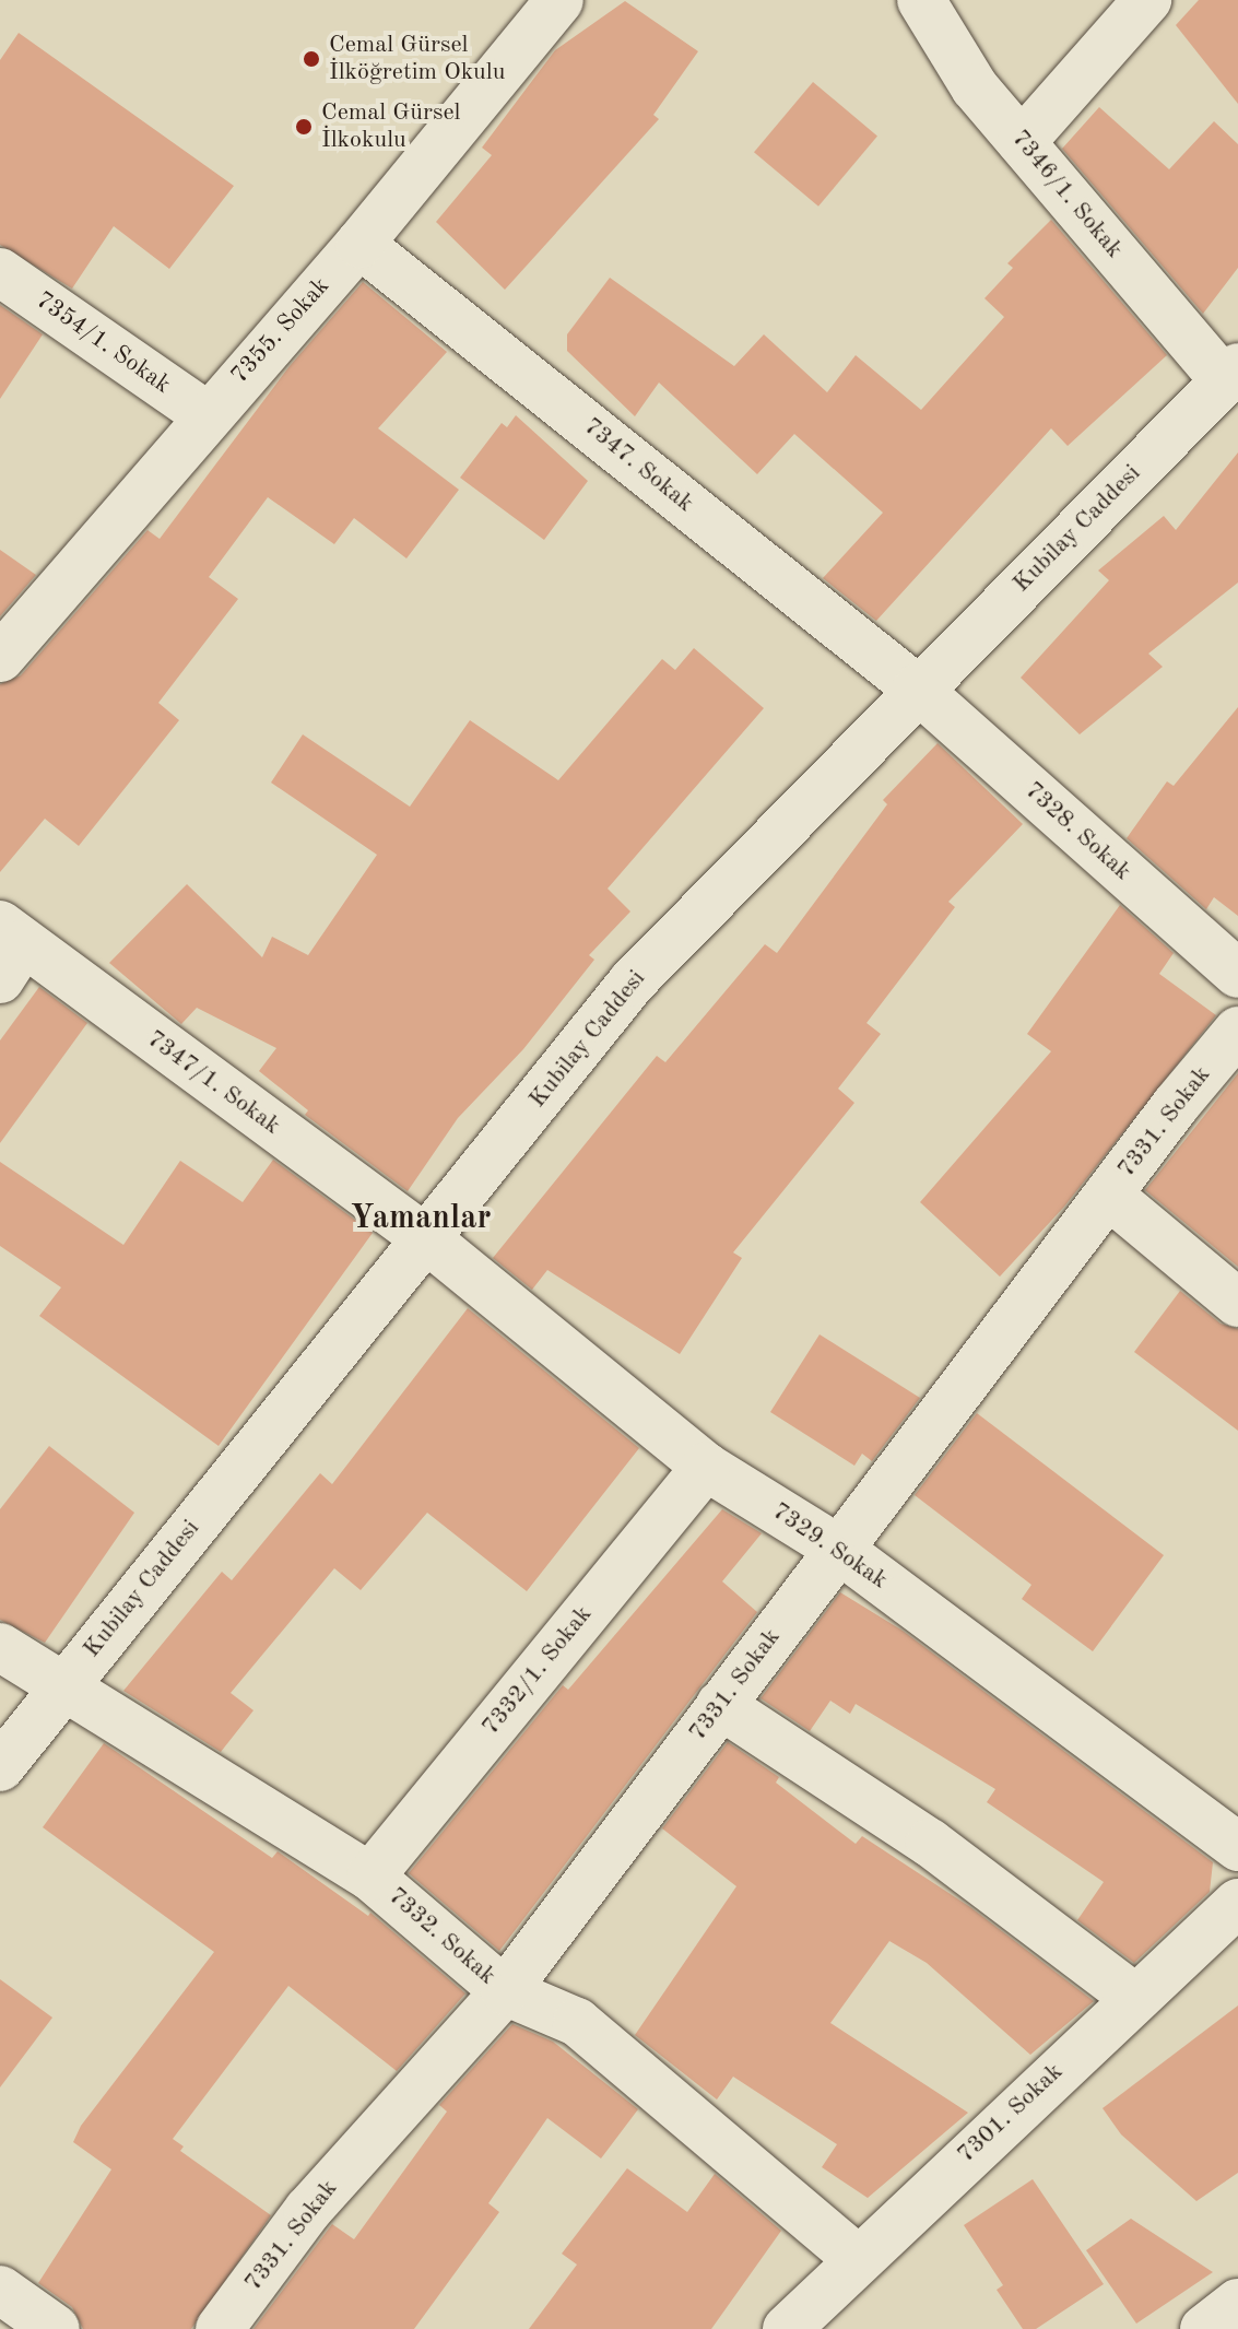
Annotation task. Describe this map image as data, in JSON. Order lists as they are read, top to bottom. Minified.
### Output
{"streets":{"street":["7346/1. Sokak","7355. Sokak","7354/1. Sokak","7347. Sokak","Kubilay Caddesi","7328. Sokak","7347/1. Sokak","7331. Sokak","7329. Sokak","7332/1. Sokak","7332. Sokak","7301. Sokak"]},"crossings":[["7346/1. Sokak","Kubilay Caddesi"],["7355. Sokak","7354/1. Sokak"],["7355. Sokak","7347. Sokak"],["7347. Sokak","Kubilay Caddesi"],["7347. Sokak","7328. Sokak"],["Kubilay Caddesi","7328. Sokak"],["Kubilay Caddesi","7347/1. Sokak"],["Kubilay Caddesi","7329. Sokak"],["Kubilay Caddesi","7332. Sokak"],["7347/1. Sokak","7329. Sokak"],["7331. Sokak","7329. Sokak"],["7331. Sokak","7332. Sokak"],["7329. Sokak","7332/1. Sokak"],["7332/1. Sokak","7332. Sokak"],["7332. Sokak","7301. Sokak"]],"districts":["Yamanlar"],"places":["Cemal Gürsel İlköğretim Okulu","Cemal Gürsel İlkokulu"]}
